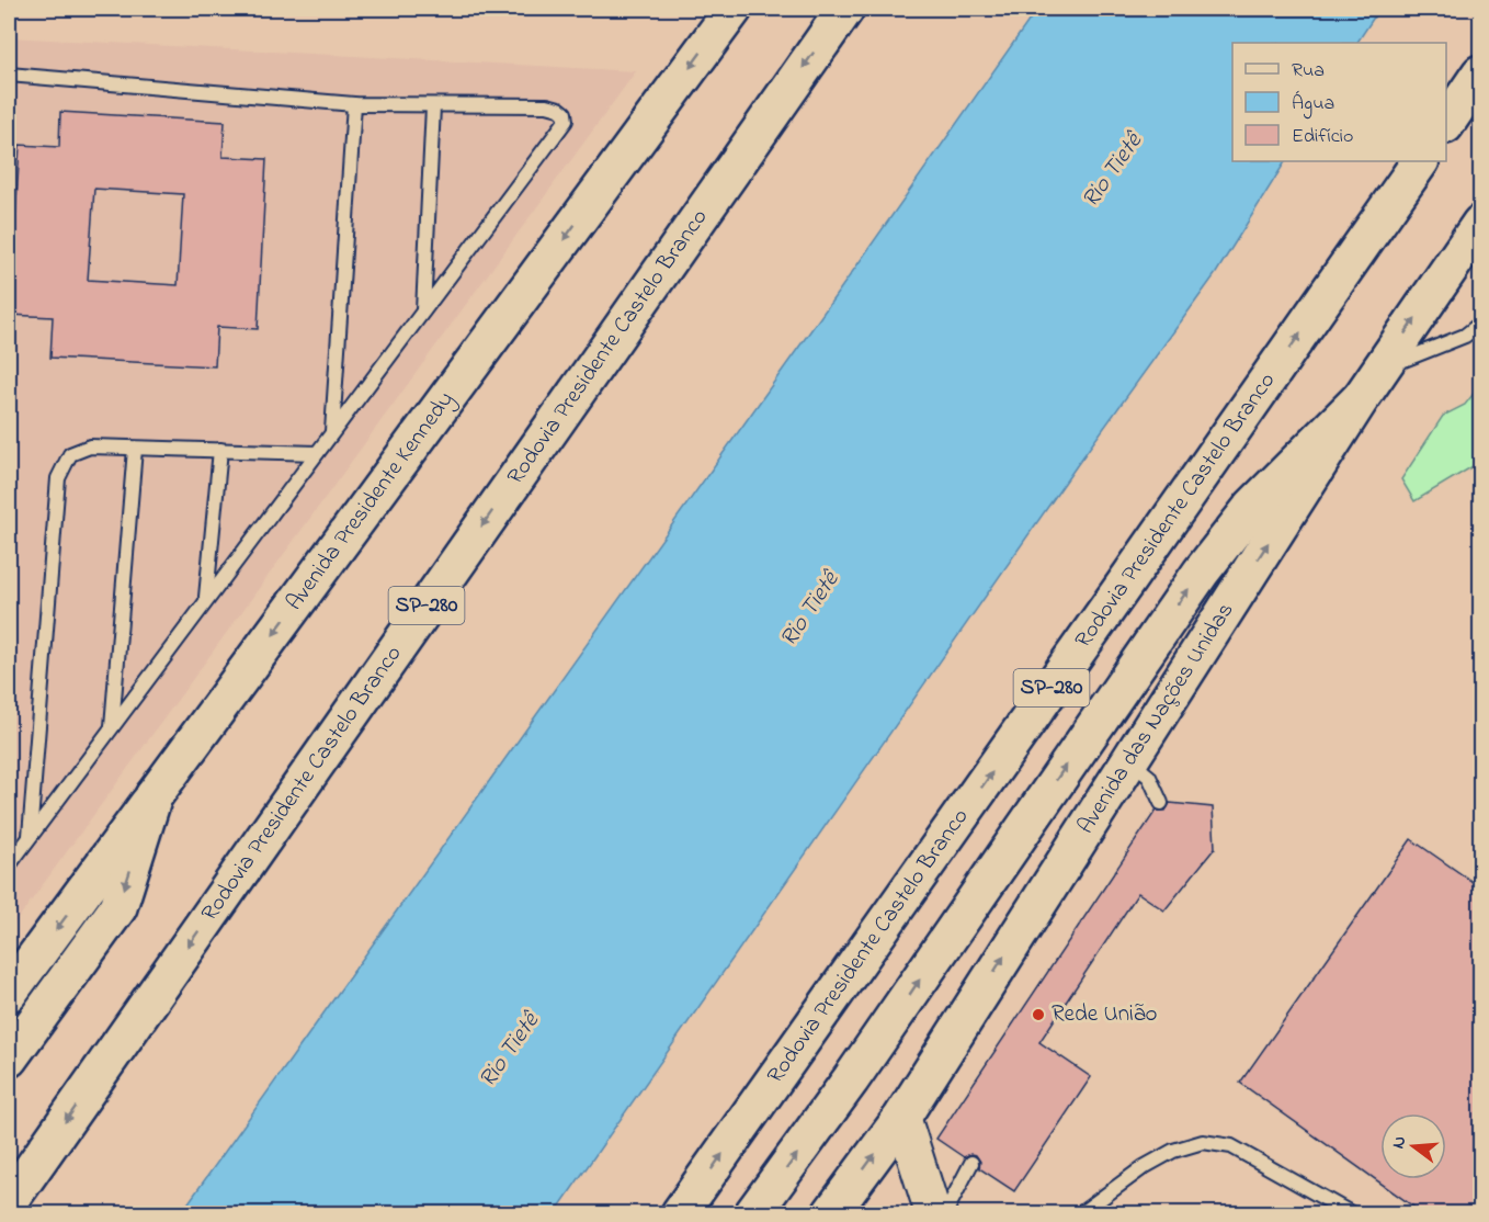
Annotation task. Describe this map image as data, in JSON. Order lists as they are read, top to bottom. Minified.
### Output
{"streets":{"main road":["Rodovia Presidente Castelo Branco","Avenida Presidente Kennedy","SP-280","Avenida das Nações Unidas"]},"one_way":["Avenida Presidente Kennedy"],"water":["Rio Tietê"],"places":["Rede União"],"legend":["Rua","Água","Edifício"],"north":"left"}
